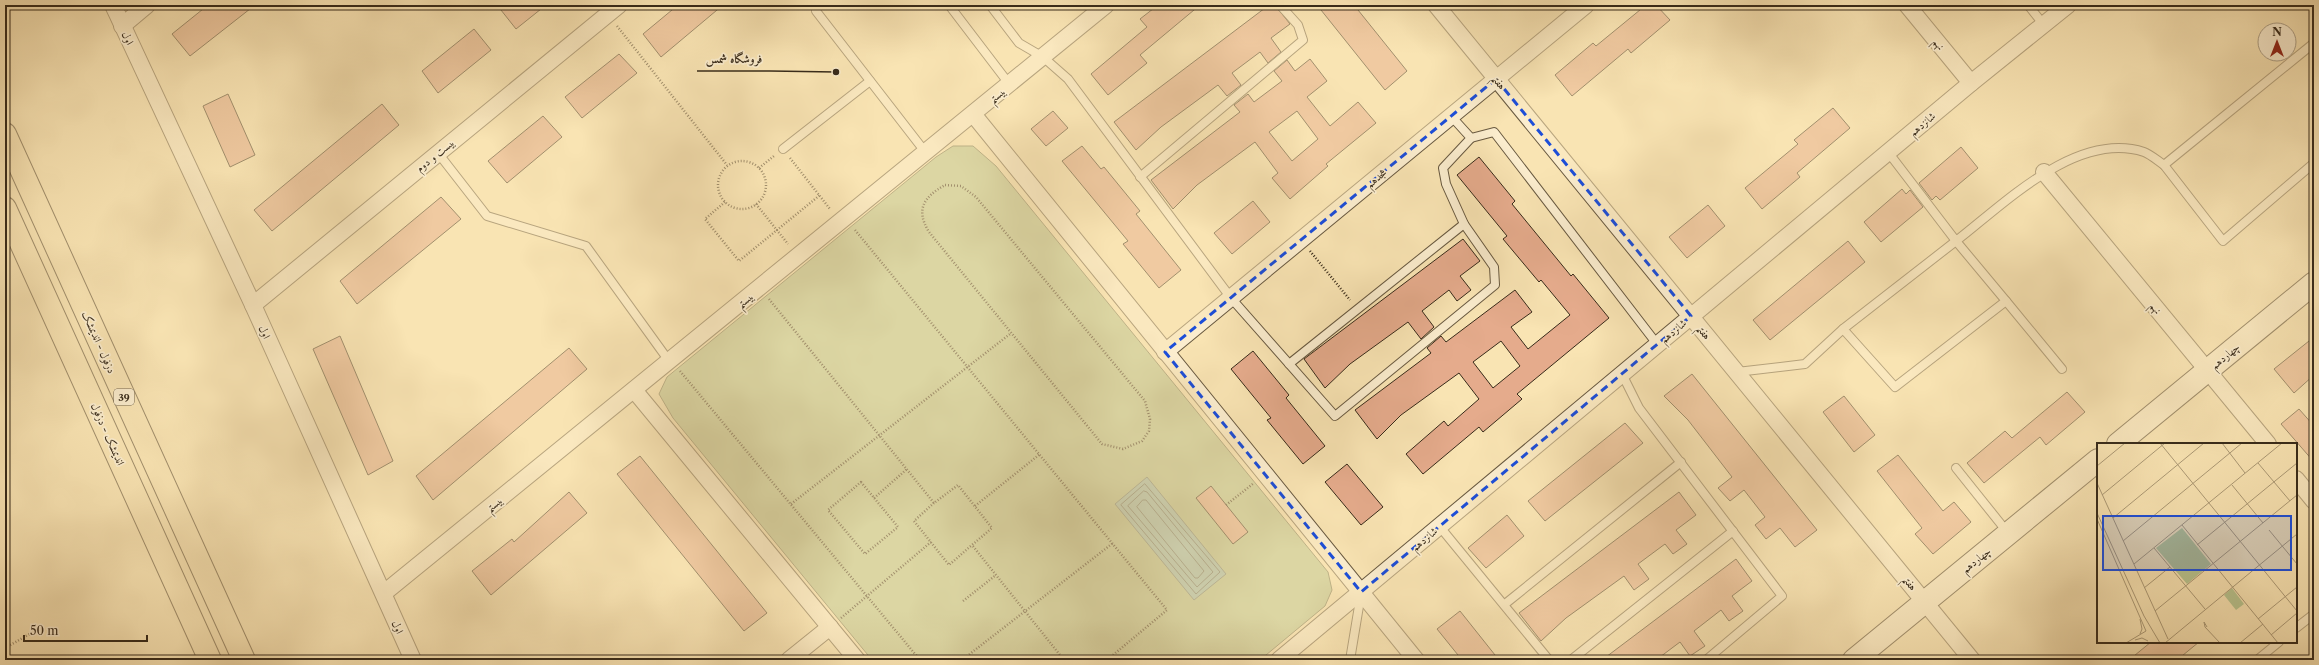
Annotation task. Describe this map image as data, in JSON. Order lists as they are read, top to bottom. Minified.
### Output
{"streets":{"main road":["دزفول - اندیمشک","چهاردهم","39","اندیمشک - دزفول"],"street":["اول","نهم","هفتم","بیستم","شانزدهم","بیست و دوم","هجدهم"]},"crossings":[["اول","بیستم"],["اول","بیست و دوم"],["نهم","شانزدهم"],["نهم","چهاردهم"],["هفتم","شانزدهم"],["هفتم","هجدهم"],["هفتم","چهاردهم"]],"places":["فروشگاه شمس"],"scale_bar":"50 m","north":"top"}
